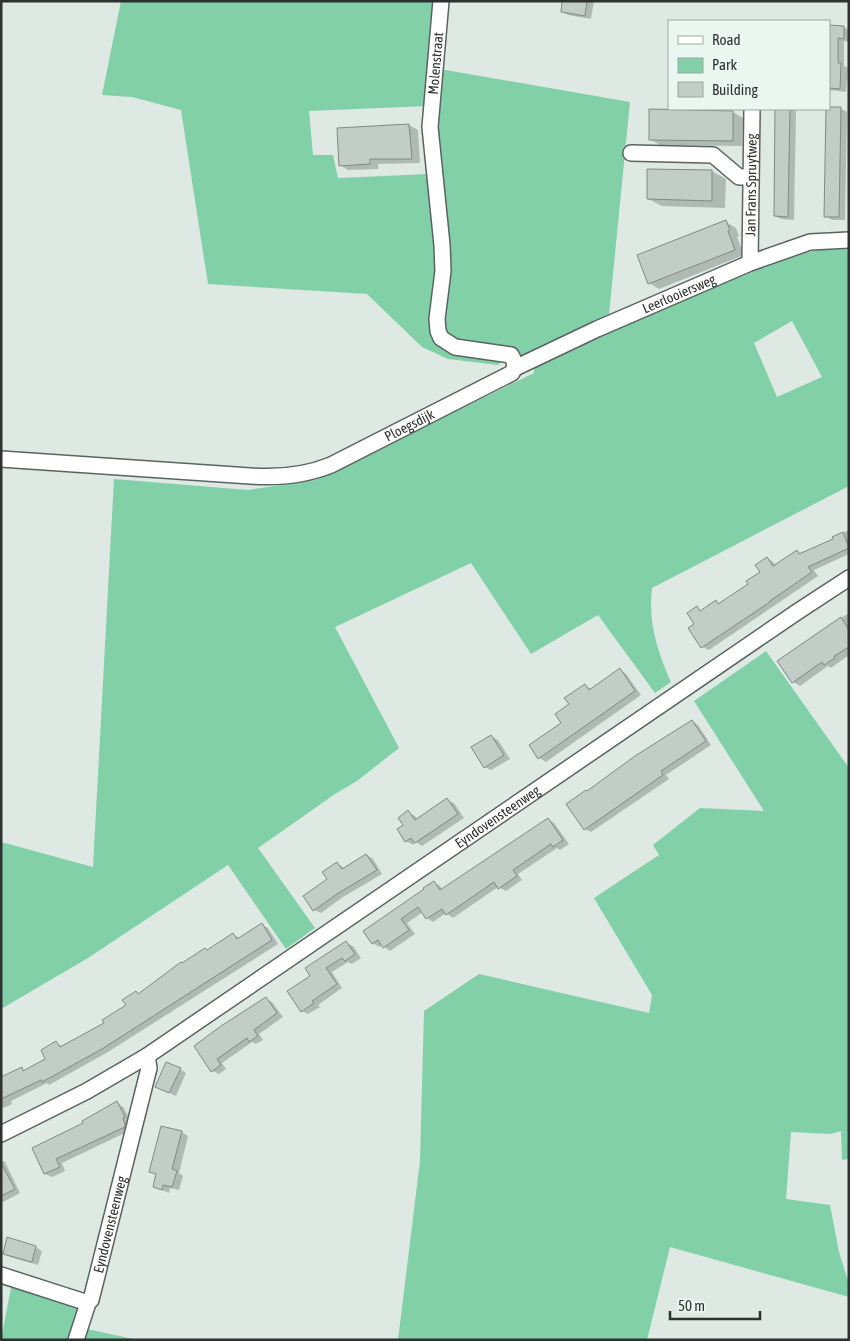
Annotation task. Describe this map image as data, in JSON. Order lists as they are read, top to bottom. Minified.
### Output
{"streets":{"street":["Molenstraat","Jan Frans Spruytweg","Leerlooiersweg","Ploegsdijk","Eyndovensteenweg"]},"crossings":[["Molenstraat","Leerlooiersweg"],["Molenstraat","Ploegsdijk"],["Jan Frans Spruytweg","Leerlooiersweg"],["Leerlooiersweg","Ploegsdijk"]],"legend":["Road","Park","Building"],"scale_bar":"50 m"}
